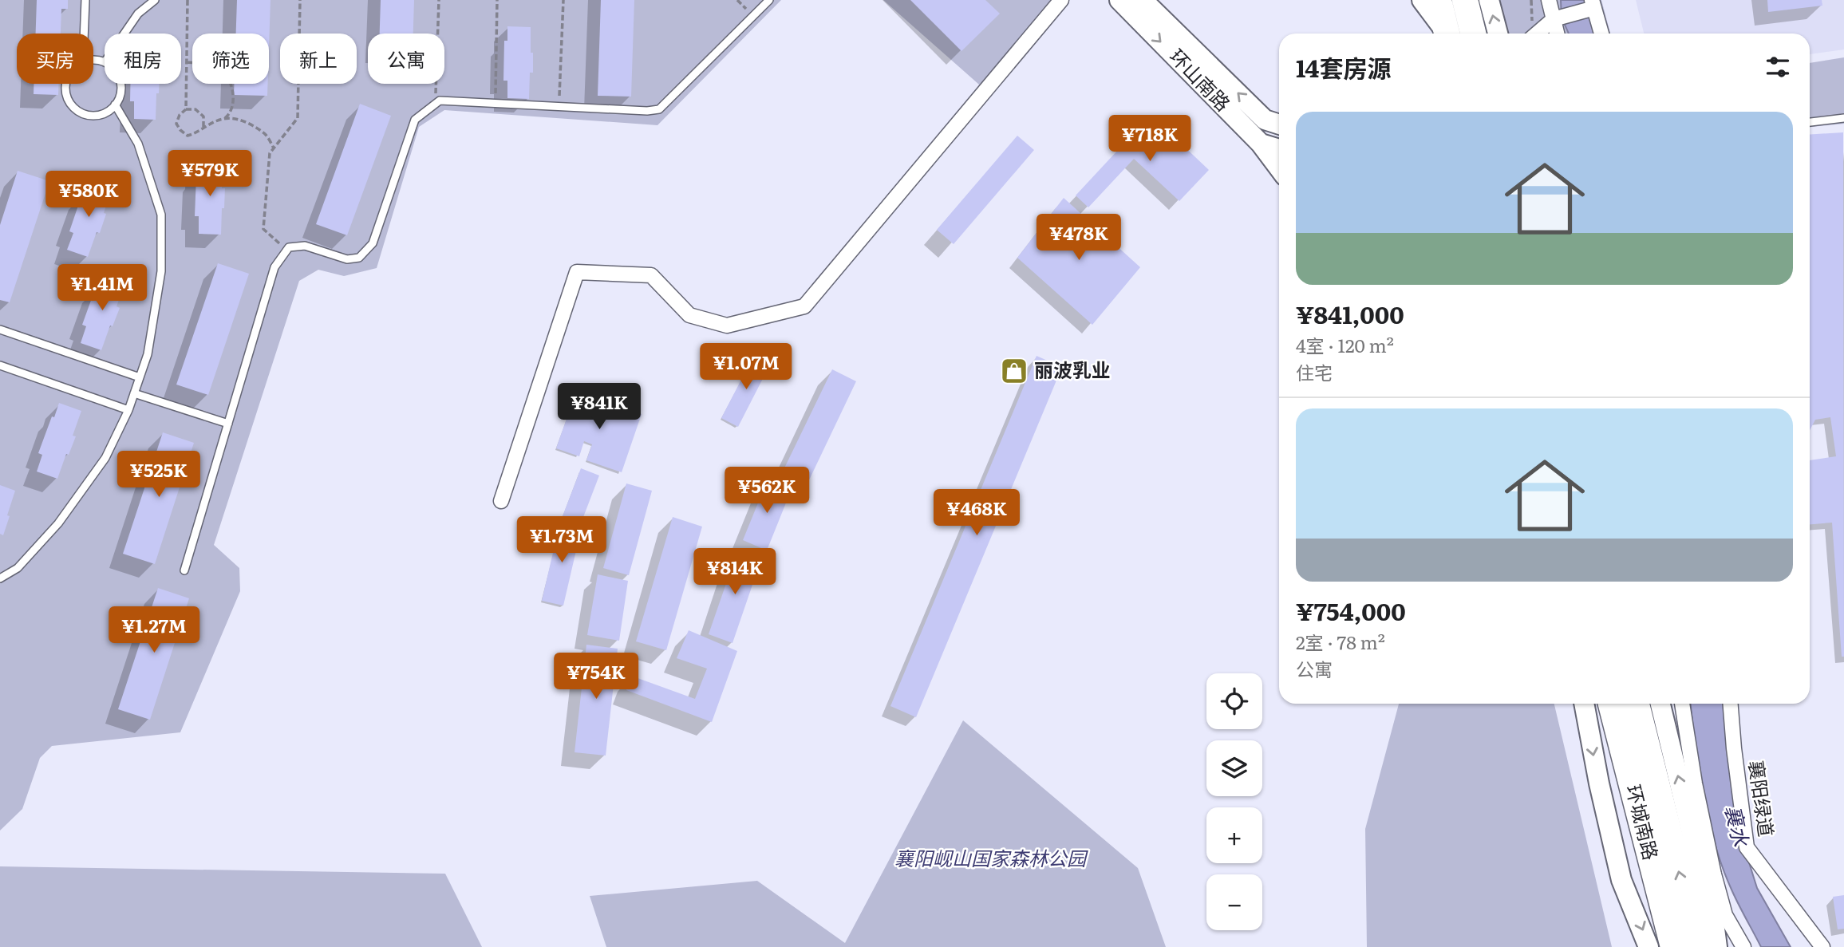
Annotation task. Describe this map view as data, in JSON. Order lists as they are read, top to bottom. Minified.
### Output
{"streets":{"highway":["环城南路"],"street":["环山南路","襄阳绿道"]},"water":["襄水"],"parks":["襄阳岘山国家森林公园"],"places":{"shop":["丽波乳业"]},"page":{"chip":["买房","租房","筛选","新上","公寓"],"heading":"14套房源","list":[{"name":"¥841,000","note":"4室 · 120 m² · 住宅"},{"name":"¥754,000","note":"2室 · 78 m² · 公寓"}],"price":["¥718K","¥579K","¥580K","¥478K","¥1.41M","¥1.07M","¥841K","¥525K","¥562K","¥468K","¥1.73M","¥814K","¥1.27M","¥754K"],"map_buttons":["+","−"]}}
